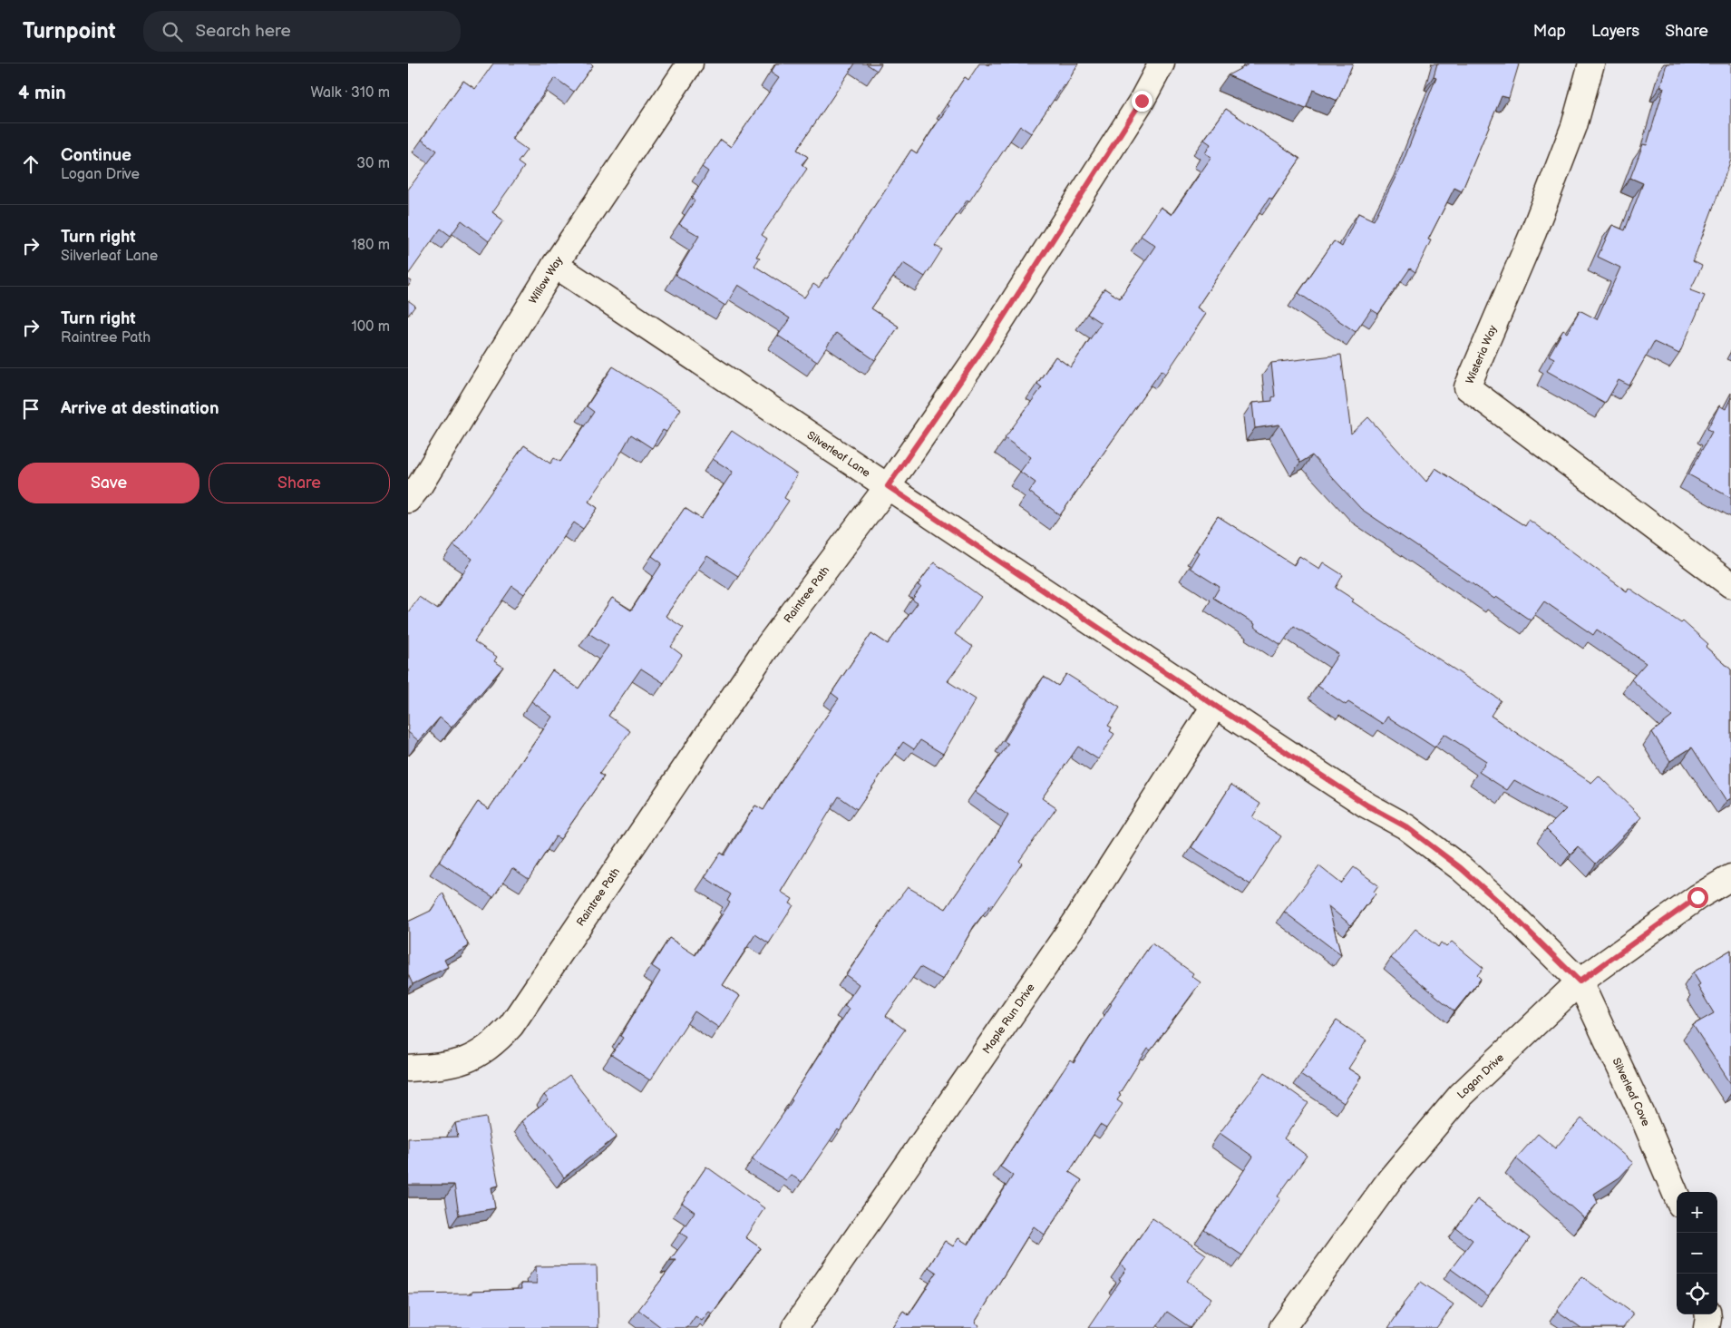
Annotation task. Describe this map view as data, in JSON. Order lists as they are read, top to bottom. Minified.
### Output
{"streets":{"street":["Willow Way","Wisteria Way","Silverleaf Lane","Raintree Path","Maple Run Drive","Logan Drive","Silverleaf Cove"]},"crossings":[["Willow Way","Silverleaf Lane"],["Silverleaf Lane","Raintree Path"],["Silverleaf Lane","Maple Run Drive"],["Silverleaf Lane","Logan Drive"],["Silverleaf Lane","Silverleaf Cove"],["Logan Drive","Silverleaf Cove"]],"page":{"header":"Turnpoint","search":"Search here","nav":["Map","Layers","Share"],"heading":["4 min","Walk · 310 m"],"list":[["Continue","Logan Drive","30 m"],["Turn right","Silverleaf Lane","180 m"],["Turn right","Raintree Path","100 m"],"Arrive at destination"],"buttons":["Save","Share"],"map_buttons":["+","−"]}}
